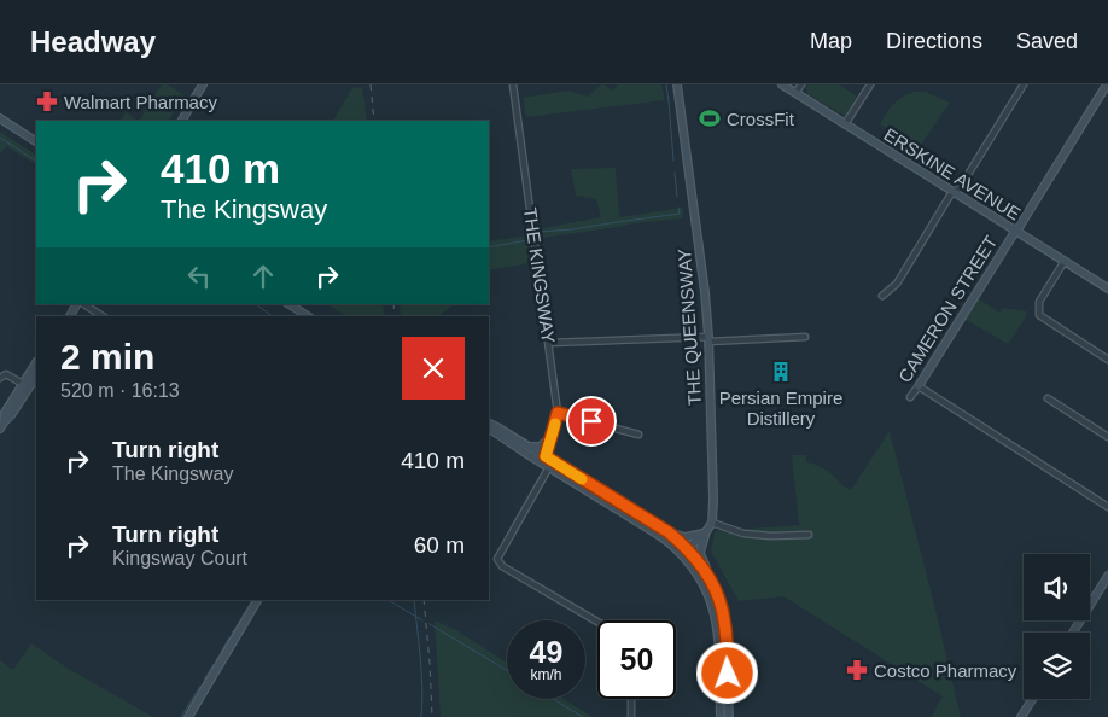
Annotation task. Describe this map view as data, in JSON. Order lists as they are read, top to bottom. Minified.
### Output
{"streets":{"street":["ERSKINE AVENUE","THE KINGSWAY","CAMERON STREET","THE QUEENSWAY"]},"crossings":[["ERSKINE AVENUE","CAMERON STREET"]],"places":{"pharmacy":["Walmart Pharmacy","Costco Pharmacy"],"sports":["CrossFit"],"building":["Persian Empire Distillery"]},"page":{"header":"Headway","nav":["Map","Directions","Saved"],"turn":["410 m","The Kingsway"],"heading":["2 min","520 m · 16:13"],"list":[{"name":"Turn right","note":"The Kingsway","value":"410 m"},{"name":"Turn right","note":"Kingsway Court","value":"60 m"}],"speed":"49 km/h","limit":"50"}}
